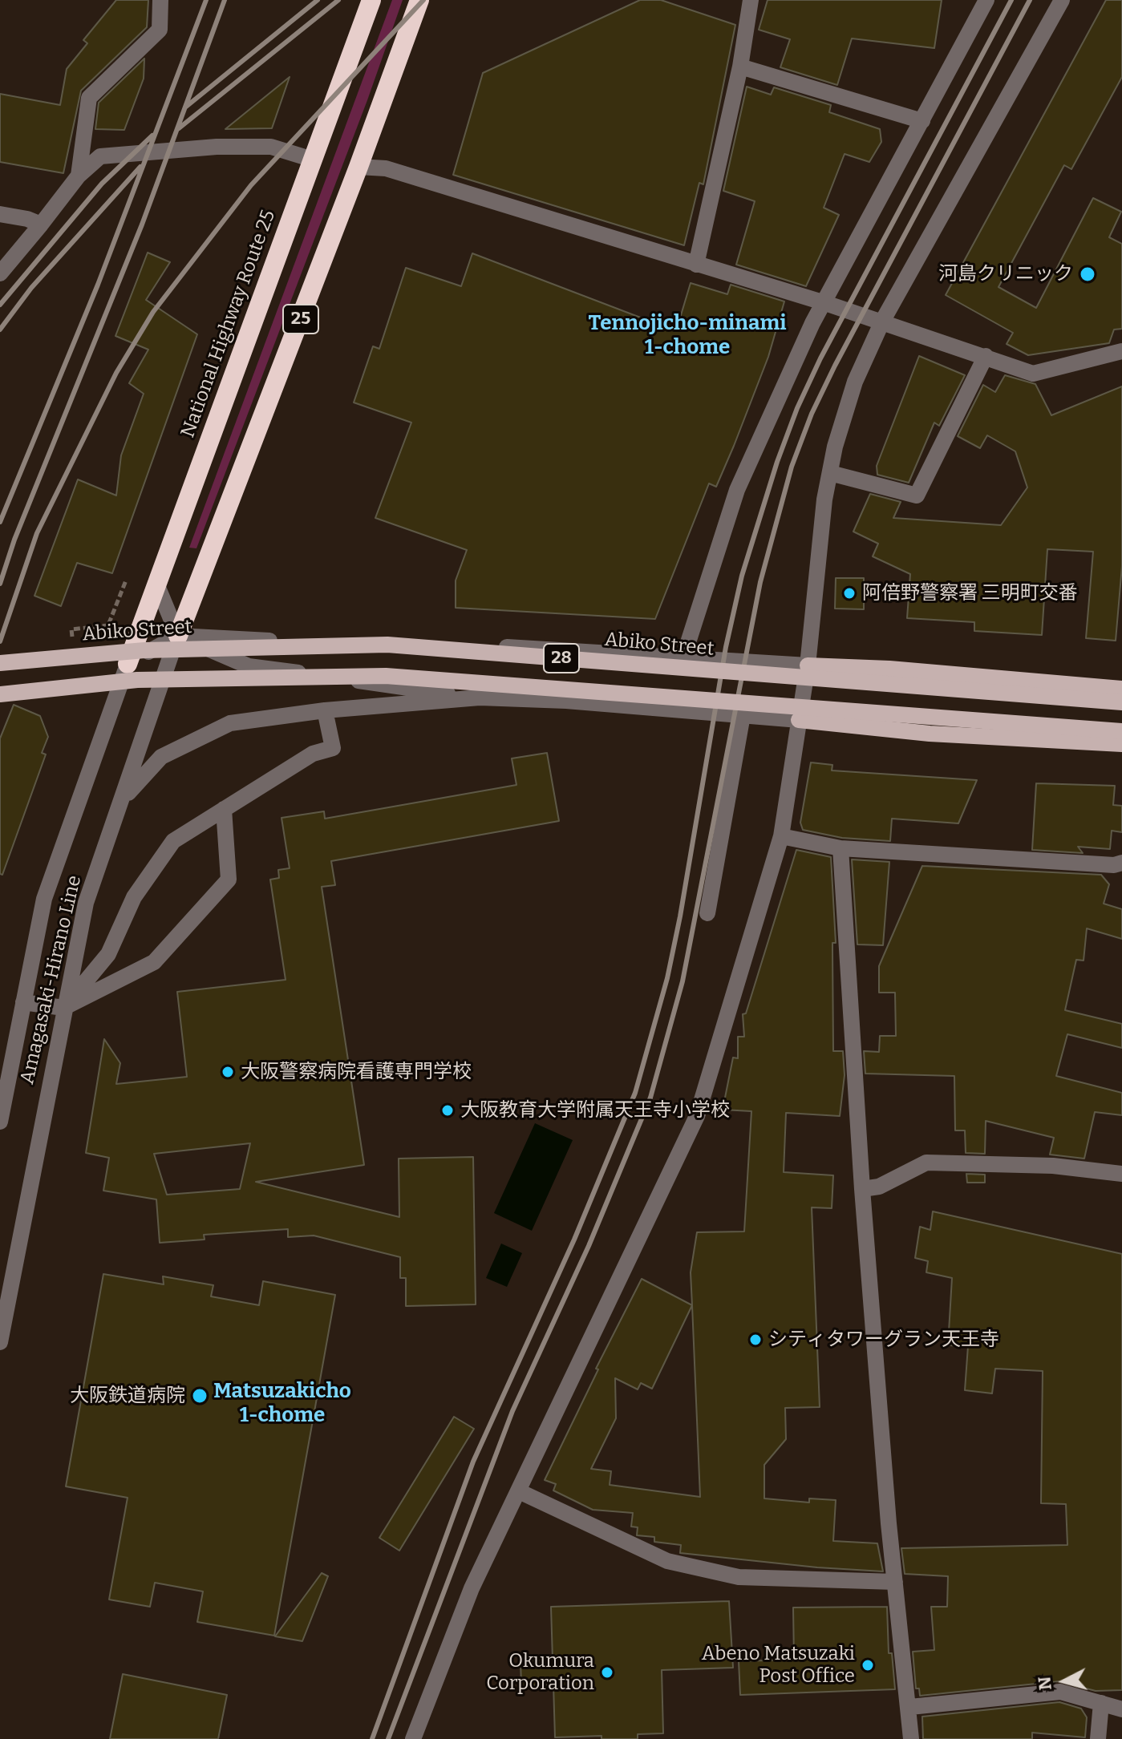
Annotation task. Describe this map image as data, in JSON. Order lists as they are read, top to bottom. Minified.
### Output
{"streets":{"highway":["25","National Highway Route 25"],"main road":["Abiko Street","28"],"street":["Amagasaki-Hirano Line"]},"crossings":[["25","Amagasaki-Hirano Line"],["National Highway Route 25","Amagasaki-Hirano Line"]],"districts":["Tennojicho-minami 1-chome","Matsuzakicho 1-chome"],"places":["河島クリニック","阿倍野警察署 三明町交番","大阪警察病院看護専門学校","大阪教育大学附属天王寺小学校","シティタワーグラン天王寺","大阪鉄道病院","Abeno Matsuzaki Post Office","Okumura Corporation"],"north":"left"}
